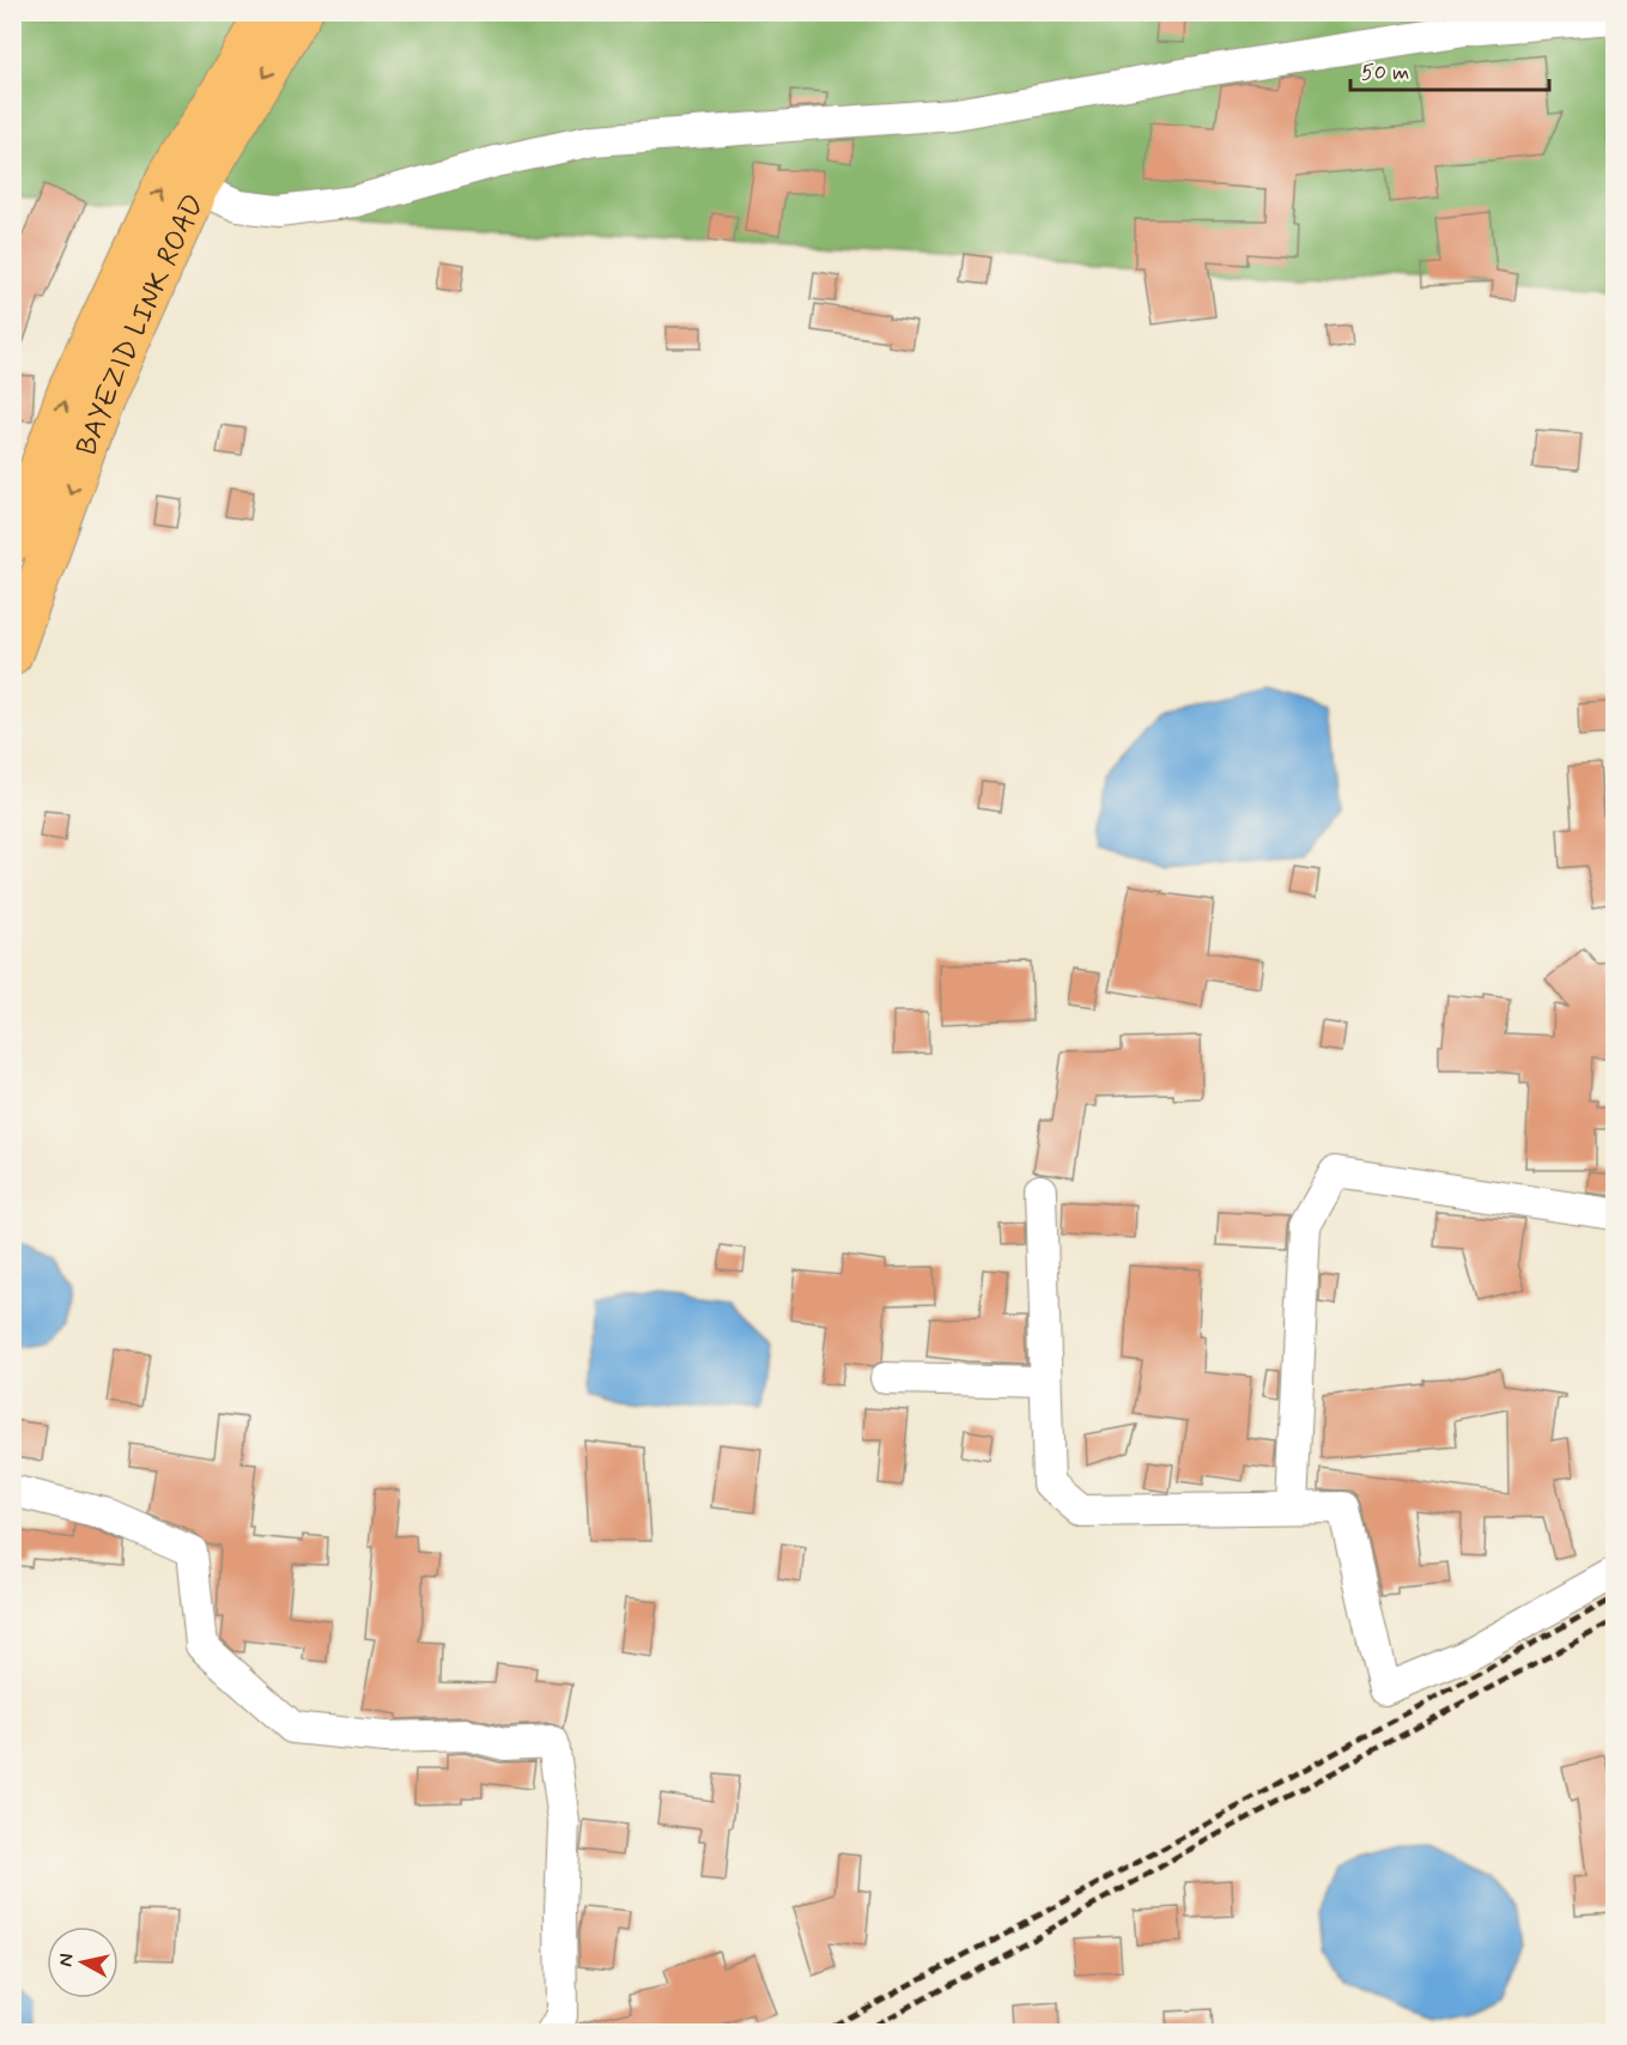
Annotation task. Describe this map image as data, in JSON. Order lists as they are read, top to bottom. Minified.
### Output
{"streets":{"main road":["BAYEZID LINK ROAD"]},"scale_bar":"50 m","north":"left"}
